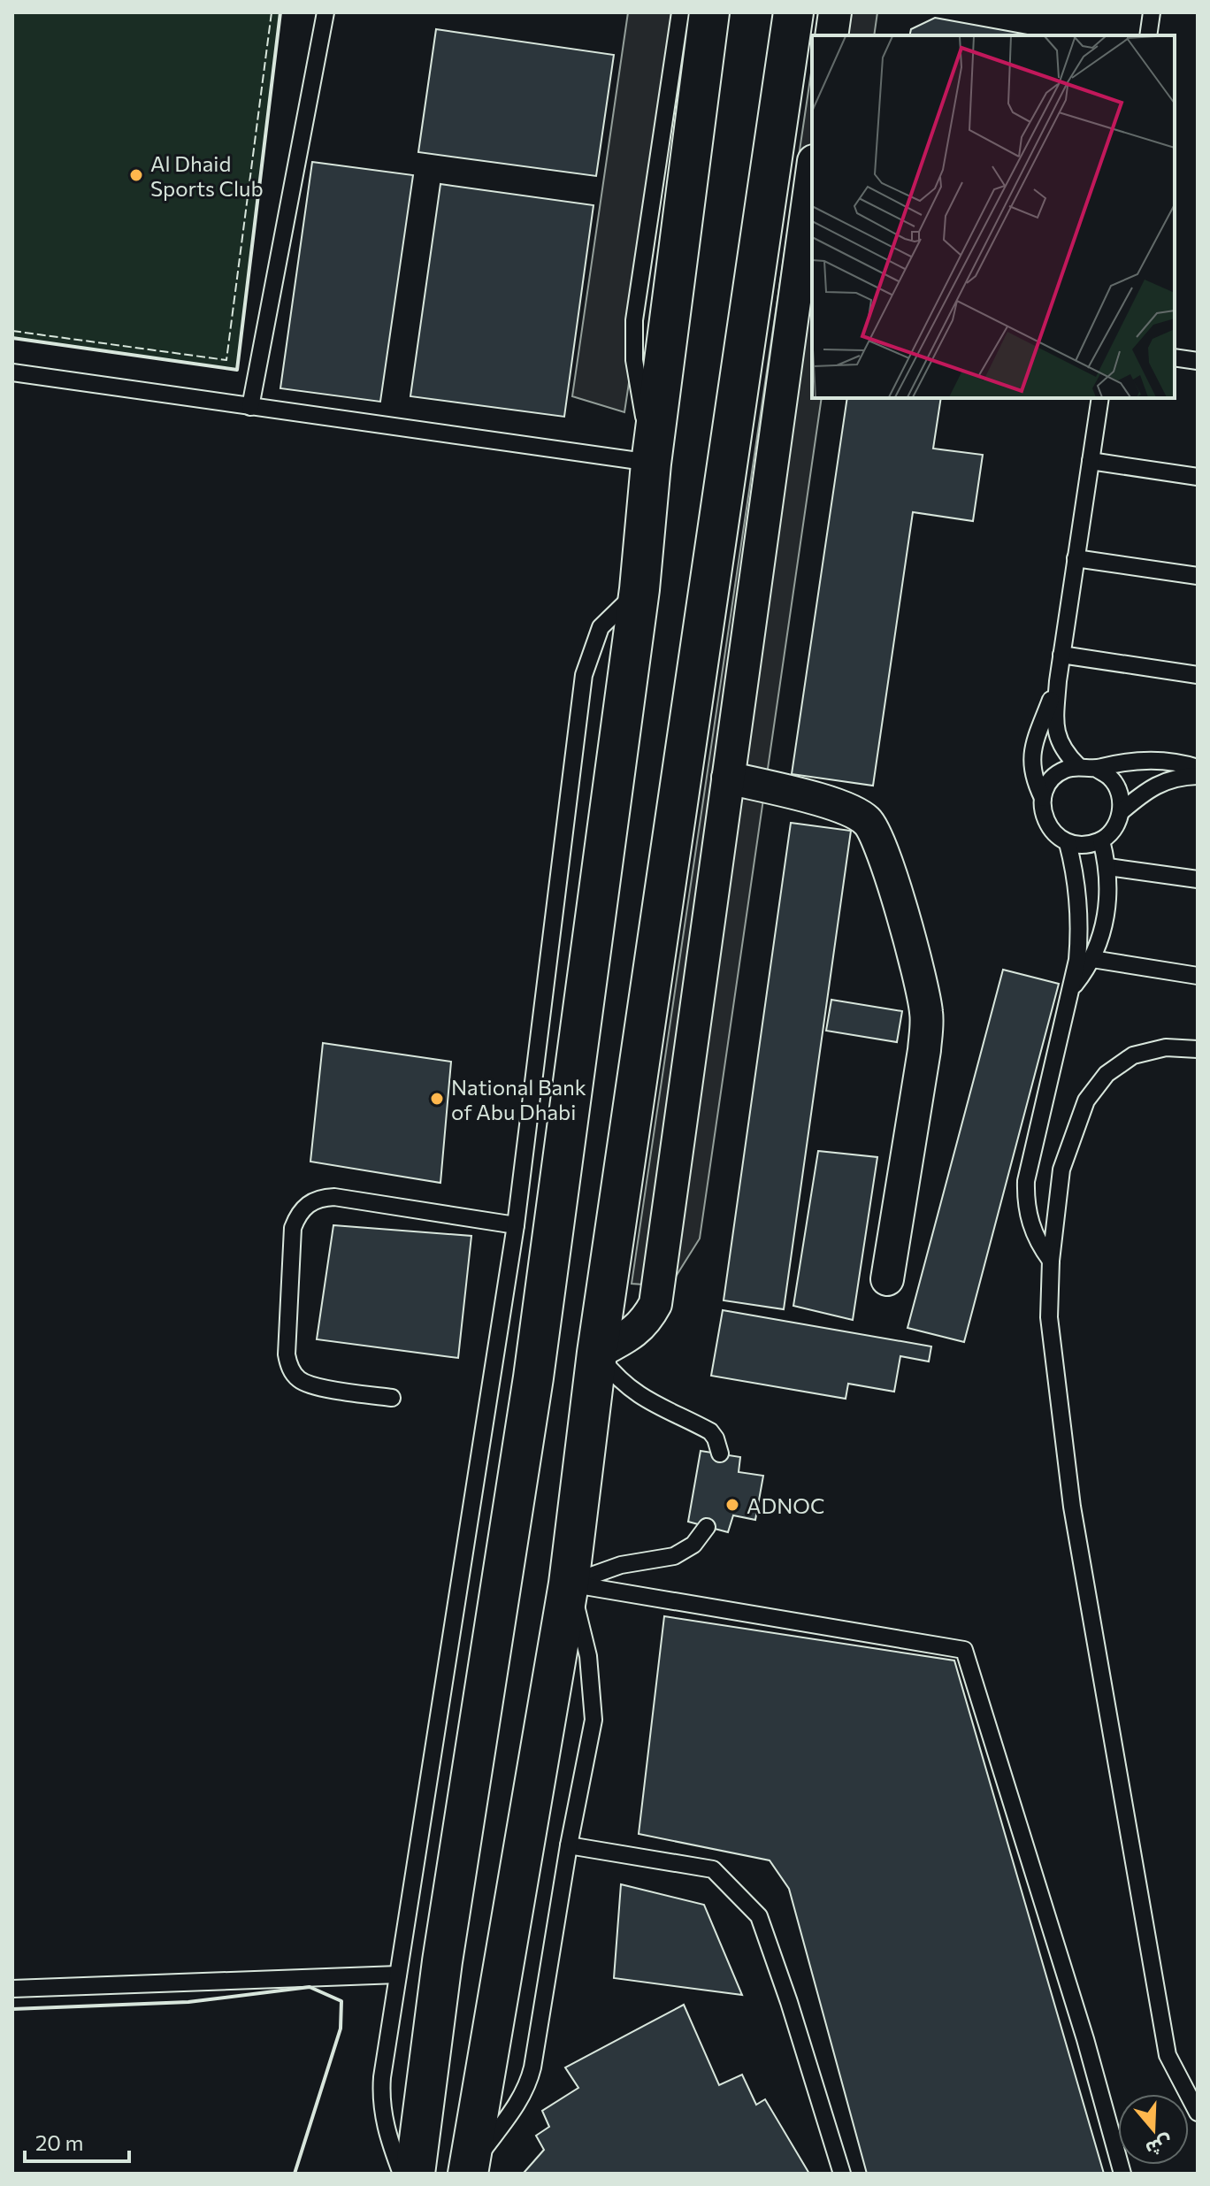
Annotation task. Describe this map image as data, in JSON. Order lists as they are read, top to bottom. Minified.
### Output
{"places":["Al Dhaid Sports Club","National Bank of Abu Dhabi","ADNOC"],"scale_bar":"20 m","north":"bottom"}
